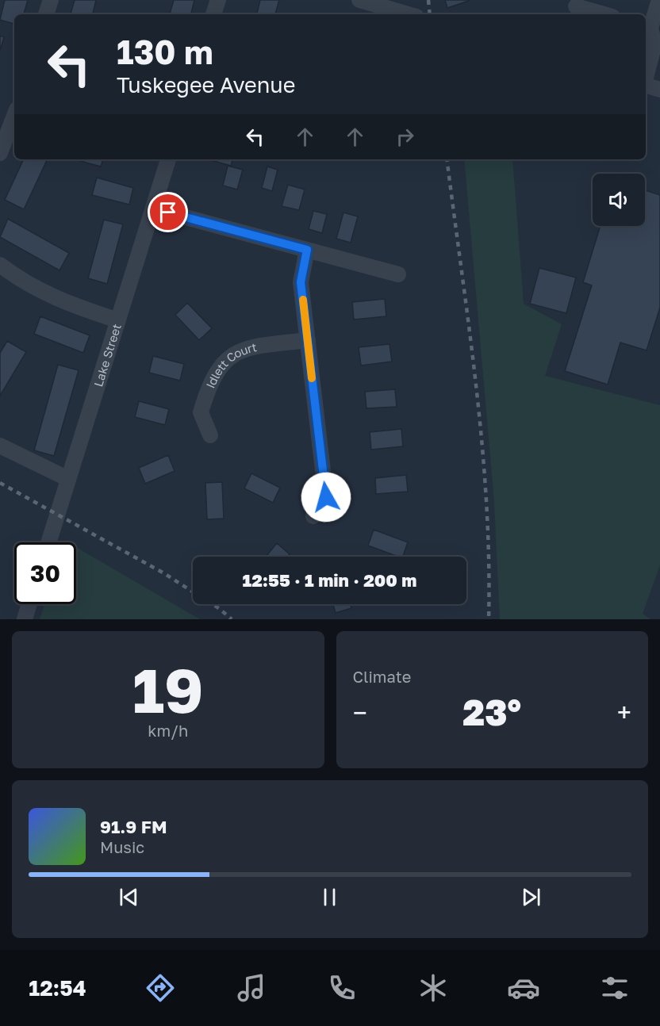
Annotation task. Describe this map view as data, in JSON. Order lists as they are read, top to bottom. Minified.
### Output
{"streets":{"street":["Lake Street","Idlett Court"]},"page":{"turn":["130 m","Tuskegee Avenue"],"limit":"30","trip":"12:55 · 1 min · 200 m","tile":[["19","km/h"],"Climate"],"heat":["−","23°","+"],"song":["91.9 FM","Music"],"tabs":"12:54"}}
